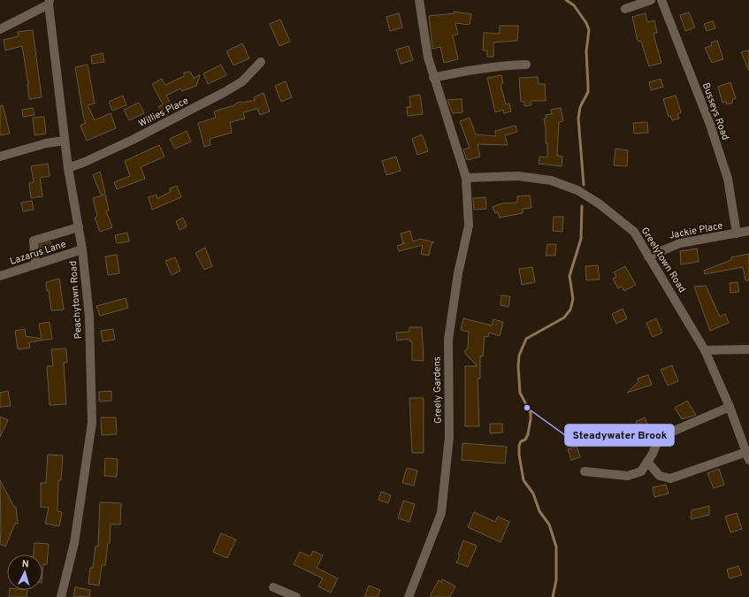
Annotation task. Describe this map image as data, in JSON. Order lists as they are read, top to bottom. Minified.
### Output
{"streets":{"street":["Busseys Road","Willies Place","Jackie Place","Lazarus Lane","Greelytown Road","Peachytown Road","Greely Gardens"]},"crossings":[["Busseys Road","Jackie Place"],["Willies Place","Peachytown Road"],["Jackie Place","Greelytown Road"],["Lazarus Lane","Peachytown Road"],["Greelytown Road","Greely Gardens"]],"places":["Steadywater Brook"],"north":"top"}
